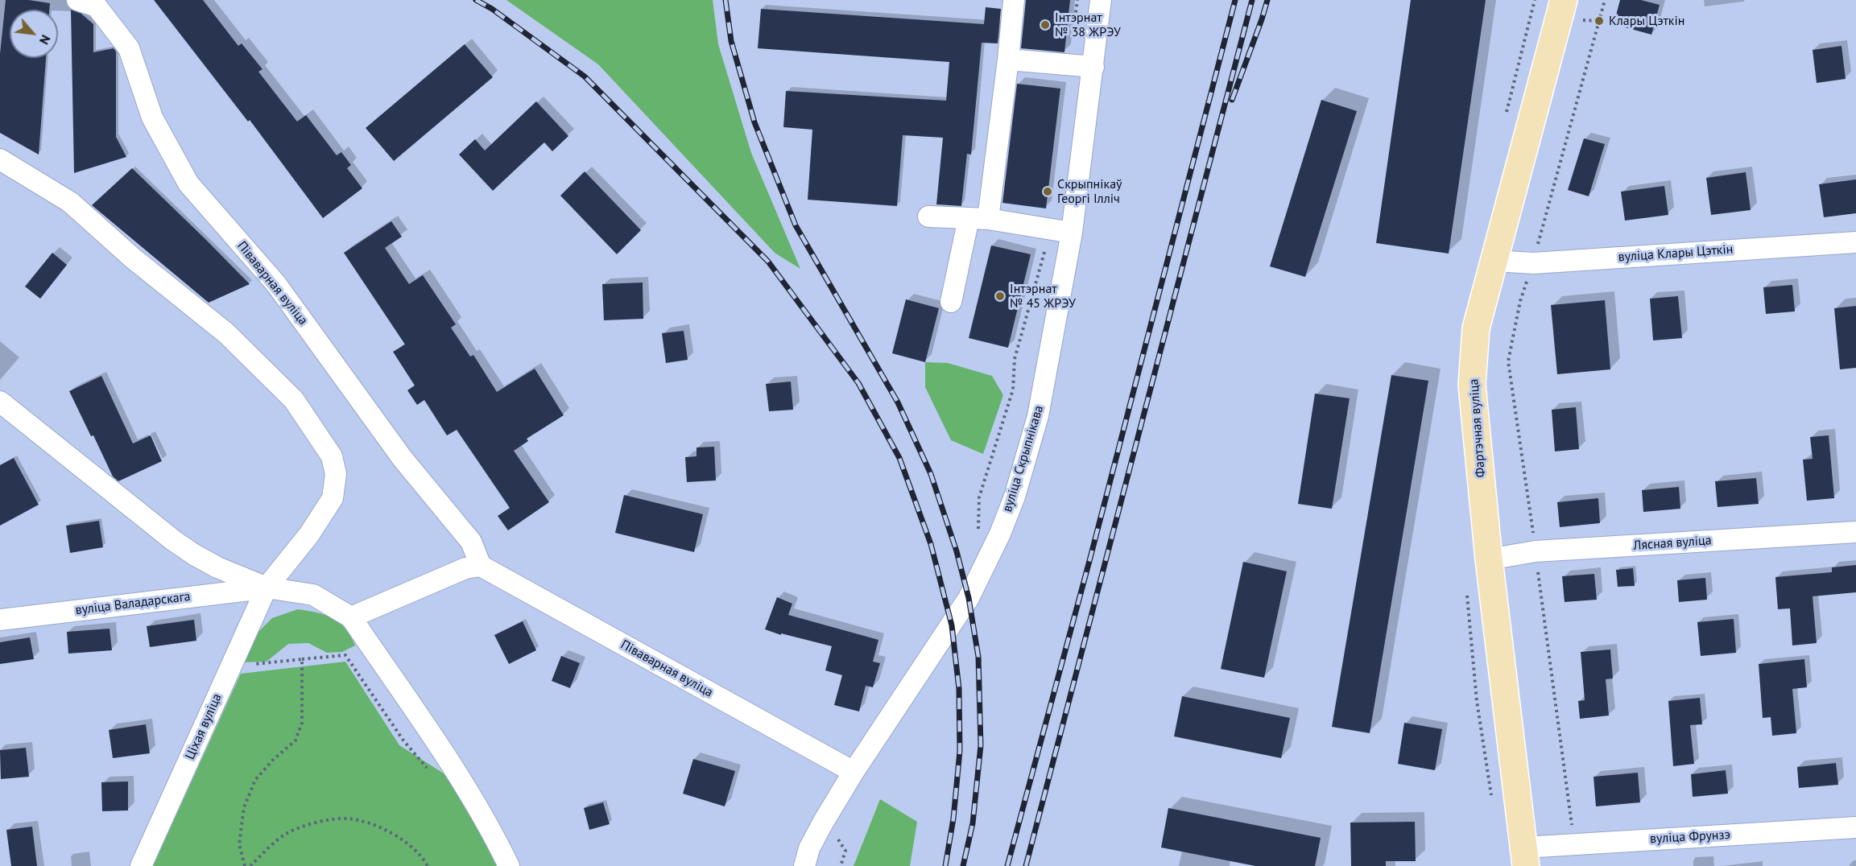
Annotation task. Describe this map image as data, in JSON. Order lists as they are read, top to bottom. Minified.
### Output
{"streets":{"main road":["Фартэчная вуліца"],"street":["вуліца Клары Цэткін","Піваварная вуліца","вуліца Скрыпнікава","Лясная вуліца","вуліца Валадарскага","Ціхая вуліца","вуліца Фрунзэ"]},"crossings":[["вуліца Клары Цэткін","Фартэчная вуліца"],["Піваварная вуліца","вуліца Скрыпнікава"],["Фартэчная вуліца","Лясная вуліца"],["Фартэчная вуліца","вуліца Фрунзэ"],["вуліца Валадарскага","Ціхая вуліца"]],"places":["Клары Цэткін","Інтэрнат № 38 ЖРЭУ","Скрыпнікаў Георгі Ілліч","Інтэрнат № 45 ЖРЭУ"],"north":"bottom right"}
